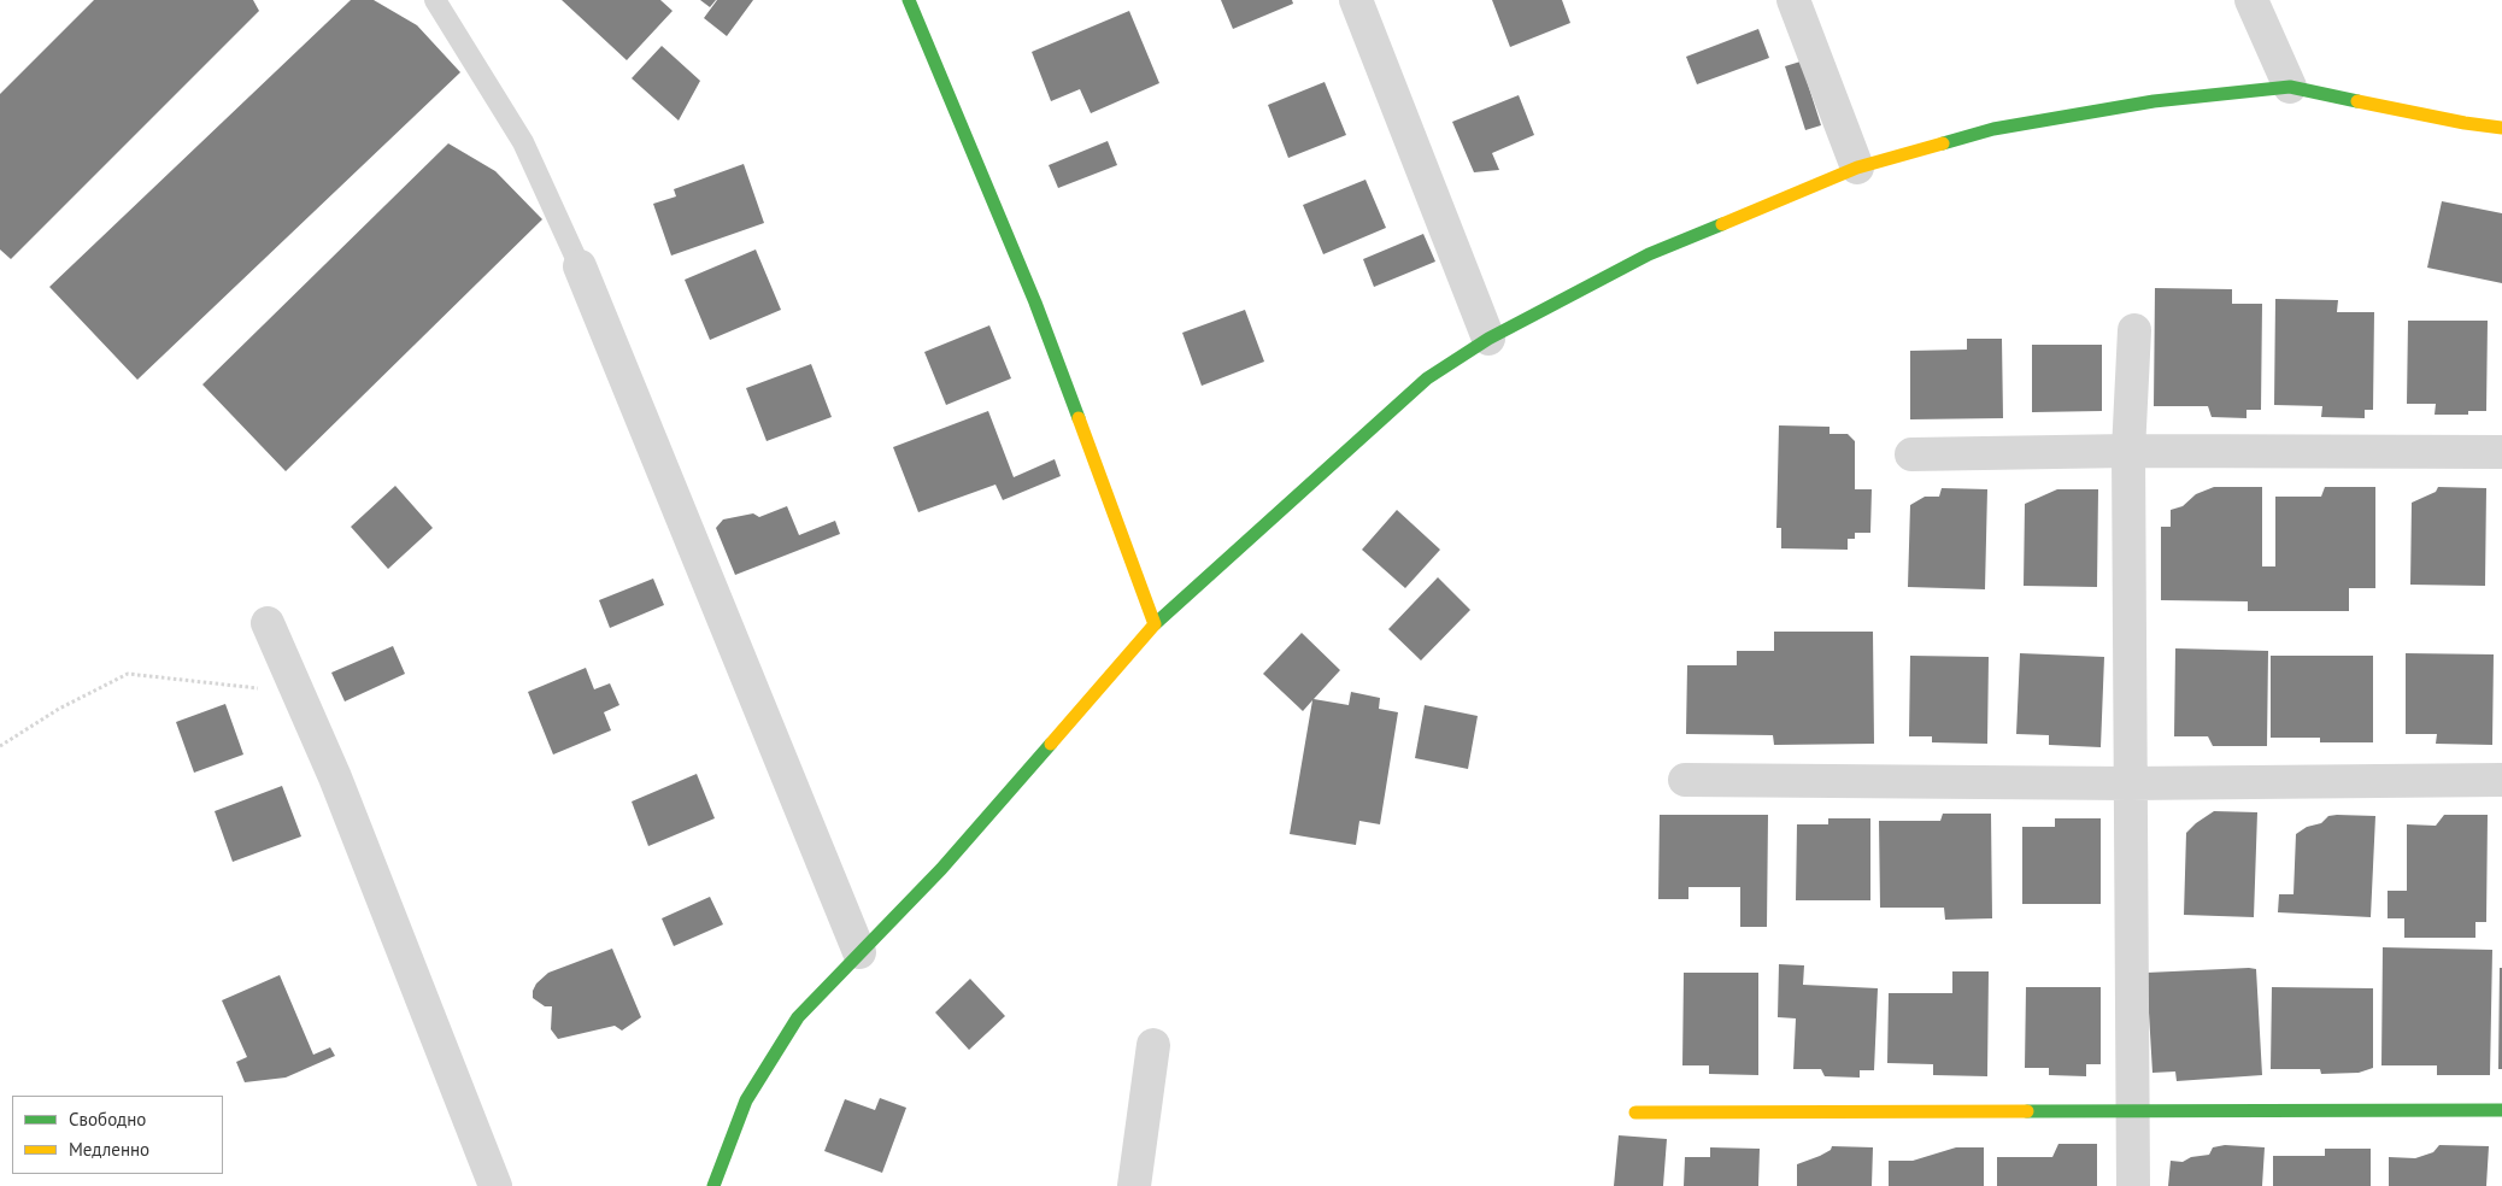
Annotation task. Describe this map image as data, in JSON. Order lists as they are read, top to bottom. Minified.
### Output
{"legend":["Свободно","Медленно"]}
